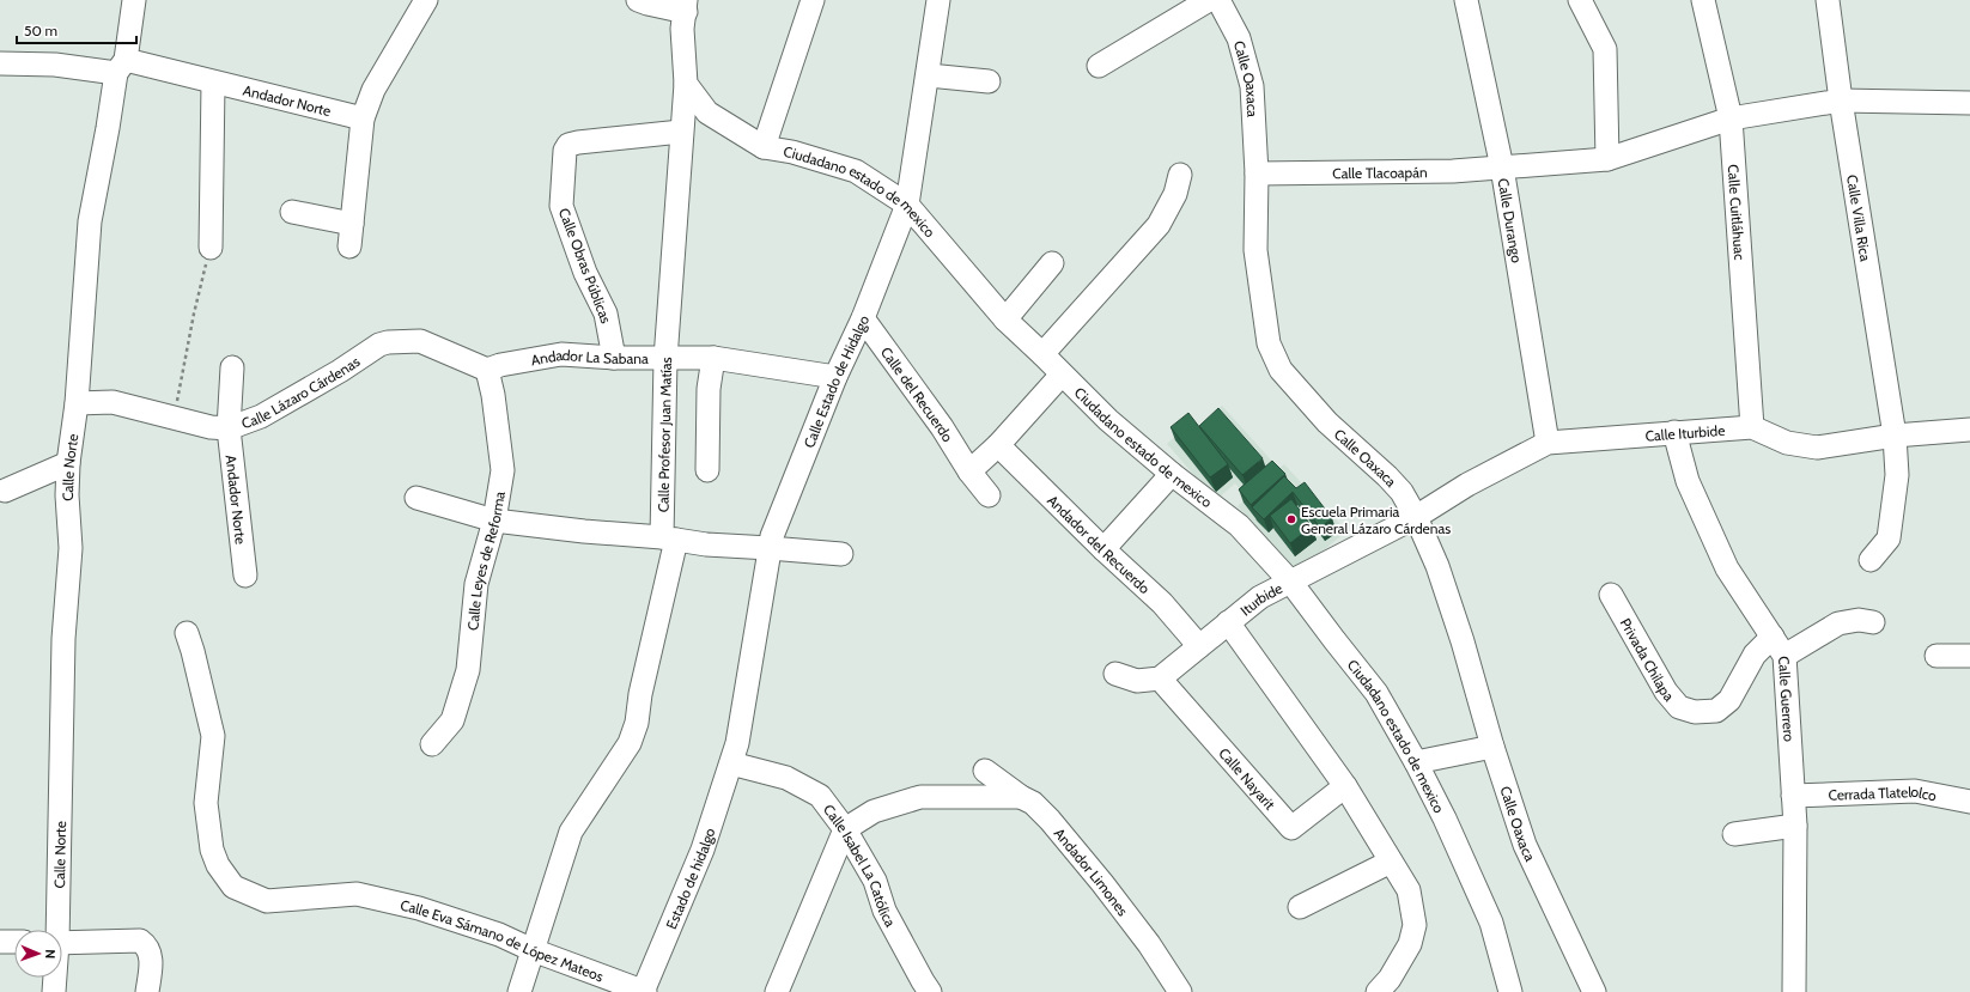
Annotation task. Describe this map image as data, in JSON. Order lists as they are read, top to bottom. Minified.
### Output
{"streets":{"street":["Calle Oaxaca","Andador Norte","Calle Tlacoapán","Ciudadano estado de mexico","Calle Cuitláhuac","Calle Villa Rica","Calle Durango","Calle Obras Públicas","Andador La Sabana","Calle Estado de Hidalgo","Calle Lázaro Cárdenas","Calle del Recuerdo","Calle Iturbide","Calle Profesor Juan Matías","Calle Norte","Andador del Recuerdo","Calle Leyes de Reforma","Iturbide","Privada Chilapa","Calle Guerrero","Calle Nayarit","Cerrada Tlatelolco","Calle Isabel La Católica","Andador Limones","Estado de hidalgo","Calle Eva Sámano de López Mateos"]},"crossings":[["Calle Oaxaca","Calle Tlacoapán"],["Calle Oaxaca","Calle Iturbide"],["Calle Oaxaca","Iturbide"],["Andador Norte","Calle Lázaro Cárdenas"],["Andador Norte","Calle Norte"],["Calle Tlacoapán","Calle Cuitláhuac"],["Calle Tlacoapán","Calle Villa Rica"],["Calle Tlacoapán","Calle Durango"],["Ciudadano estado de mexico","Calle Estado de Hidalgo"],["Ciudadano estado de mexico","Calle Profesor Juan Matías"],["Ciudadano estado de mexico","Iturbide"],["Calle Cuitláhuac","Calle Iturbide"],["Calle Villa Rica","Calle Iturbide"],["Calle Durango","Calle Iturbide"],["Calle Obras Públicas","Andador La Sabana"],["Calle Obras Públicas","Calle Profesor Juan Matías"],["Andador La Sabana","Calle Estado de Hidalgo"],["Andador La Sabana","Calle Lázaro Cárdenas"],["Andador La Sabana","Calle Profesor Juan Matías"],["Andador La Sabana","Calle Leyes de Reforma"],["Calle Estado de Hidalgo","Calle del Recuerdo"],["Calle Estado de Hidalgo","Calle Isabel La Católica"],["Calle Estado de Hidalgo","Estado de hidalgo"],["Calle Lázaro Cárdenas","Calle Norte"],["Calle Lázaro Cárdenas","Calle Leyes de Reforma"],["Calle Iturbide","Iturbide"],["Calle Iturbide","Calle Guerrero"],["Calle Profesor Juan Matías","Calle Eva Sámano de López Mateos"],["Andador del Recuerdo","Iturbide"],["Iturbide","Calle Nayarit"],["Privada Chilapa","Calle Guerrero"],["Calle Guerrero","Cerrada Tlatelolco"],["Calle Isabel La Católica","Estado de hidalgo"],["Estado de hidalgo","Calle Eva Sámano de López Mateos"]],"places":["Escuela Primaria General Lázaro Cárdenas"],"scale_bar":"50 m","north":"right"}
